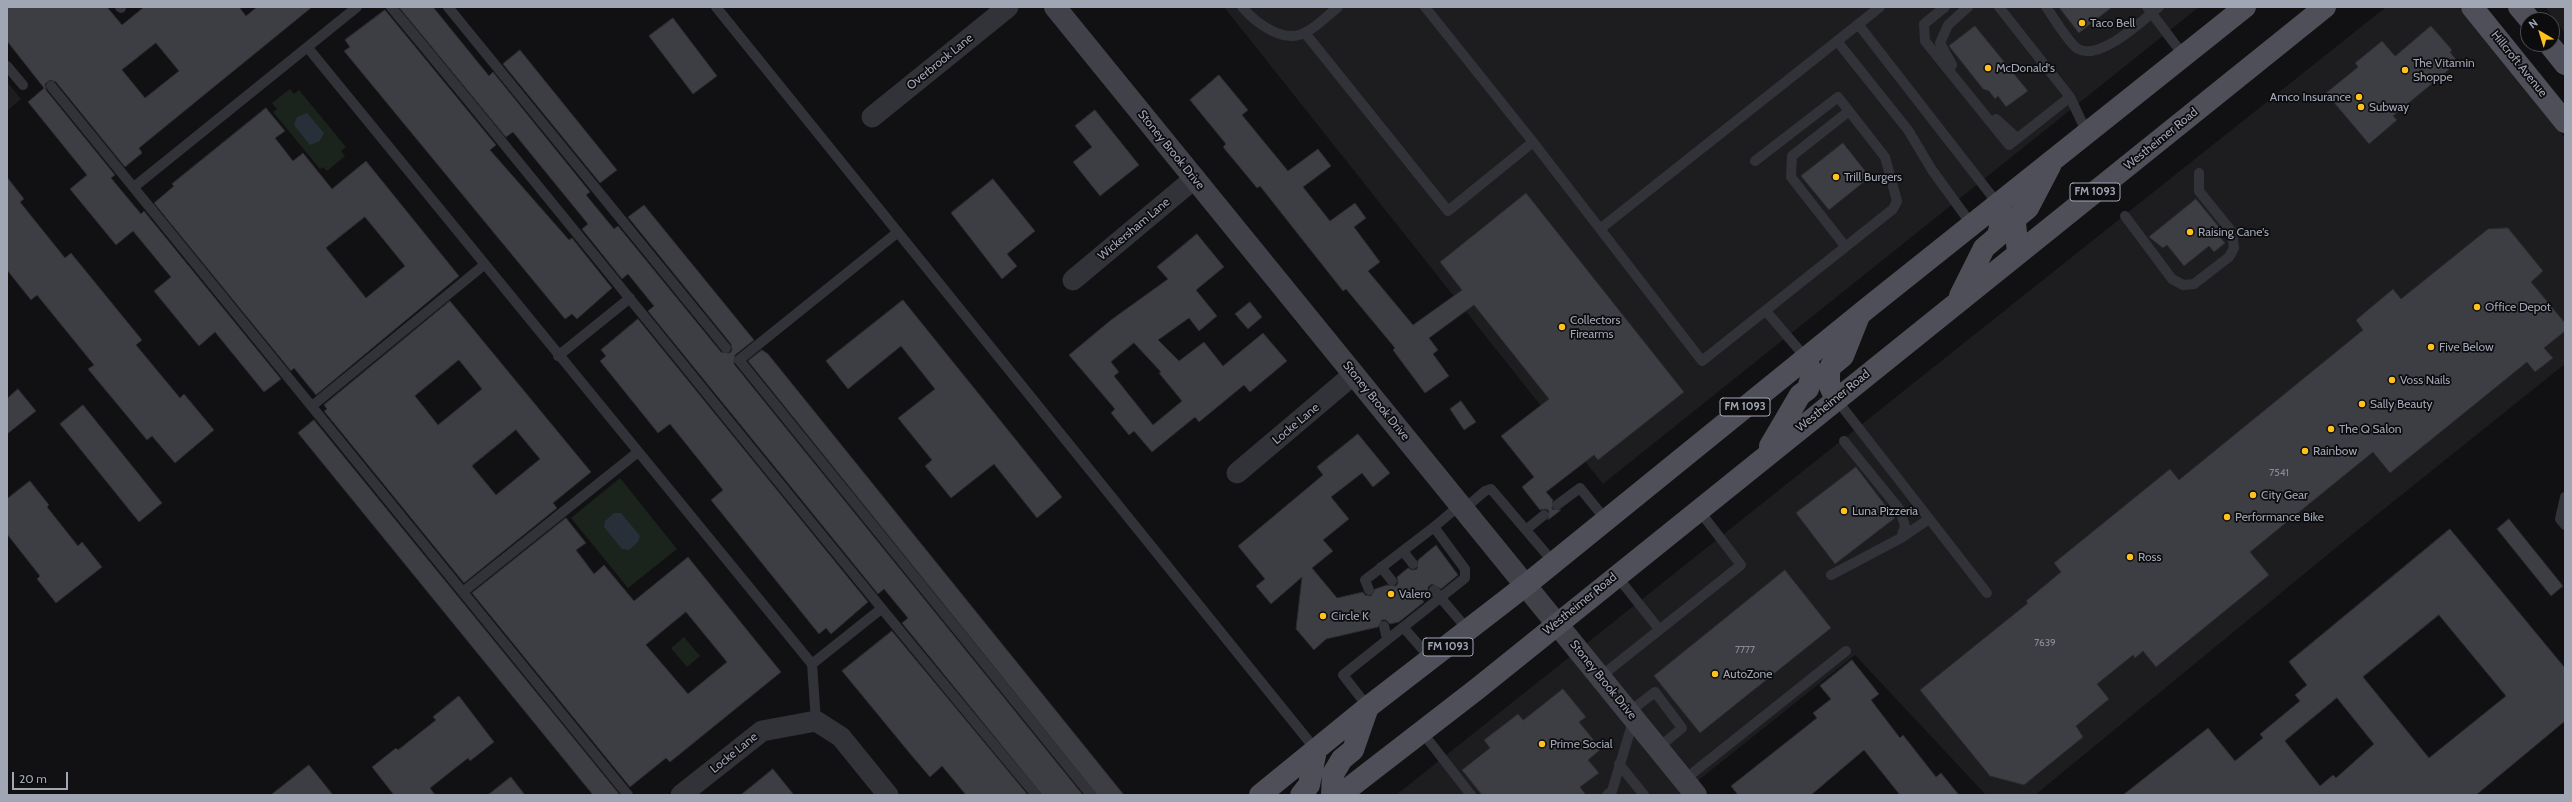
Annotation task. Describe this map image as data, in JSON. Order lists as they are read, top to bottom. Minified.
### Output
{"streets":{"main road":["Hillcroft Avenue","Westheimer Road","FM 1093"],"street":["Overbrook Lane","Stoney Brook Drive","Wickersham Lane","Locke Lane"]},"crossings":[["Westheimer Road","Stoney Brook Drive"],["Stoney Brook Drive","FM 1093"],["Stoney Brook Drive","Wickersham Lane"],["Stoney Brook Drive","Locke Lane"]],"places":["Taco Bell","McDonald's","The Vitamin Shoppe","Amco Insurance","Subway","Trill Burgers","Raising Cane's","Office Depot","Collectors Firearms","Five Below","Voss Nails","Sally Beauty","The Q Salon","Rainbow","City Gear","Luna Pizzeria","Performance Bike","Ross","Valero","Circle K","AutoZone","Prime Social"],"house_numbers":["7541","7639","7777"],"scale_bar":"20 m","north":"top left"}
